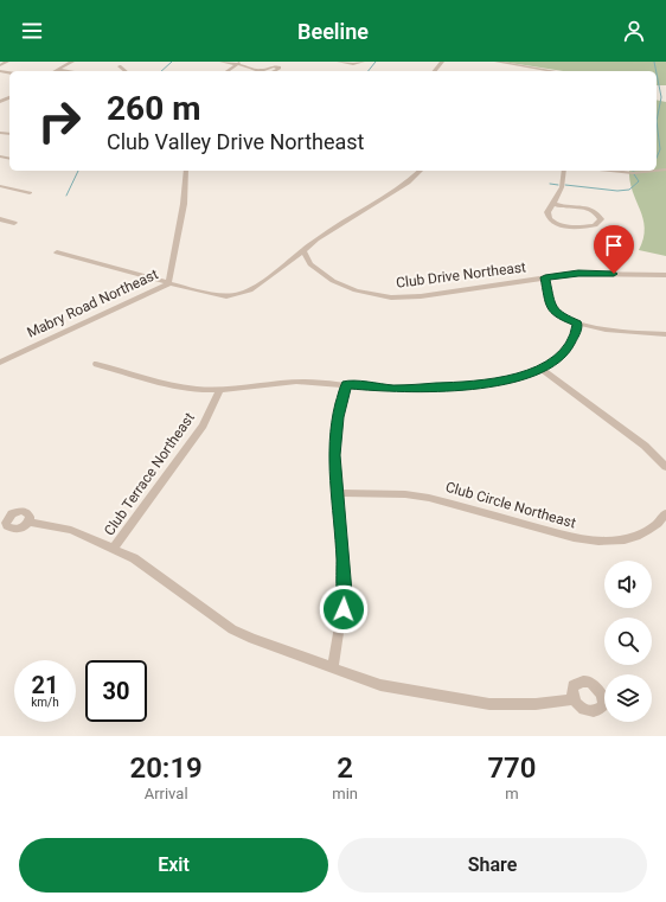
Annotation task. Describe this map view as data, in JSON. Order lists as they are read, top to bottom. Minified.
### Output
{"streets":{"street":["Club Drive Northeast","Mabry Road Northeast","Club Terrace Northeast","Club Circle Northeast"]},"page":{"header":"Beeline","turn":["260 m","Club Valley Drive Northeast"],"speed":"21 km/h","limit":"30","eta":["20:19","Arrival","2","min","770","m"],"buttons":["Exit","Share"]}}
